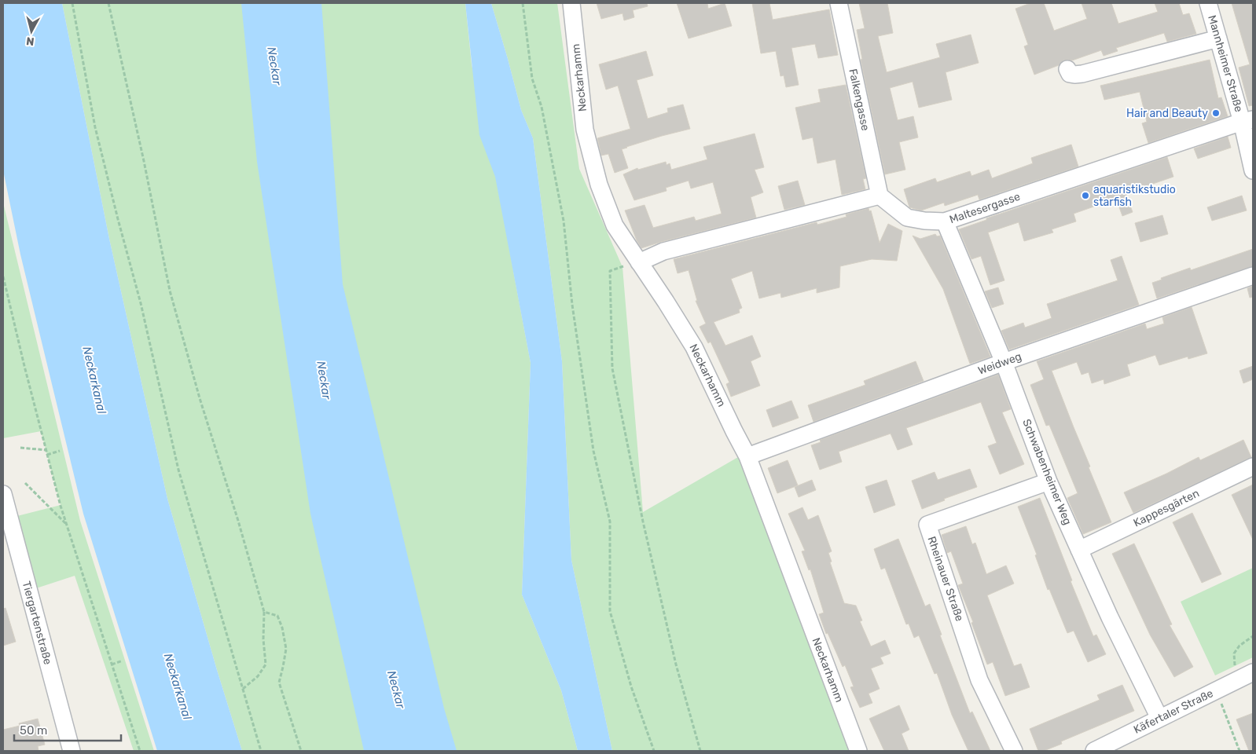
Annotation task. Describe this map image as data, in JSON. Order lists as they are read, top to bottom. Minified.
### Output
{"streets":{"street":["Mannheimer Straße","Neckarhamm","Falkengasse","Maltesergasse","Weidweg","Schwabenheimer Weg","Kappesgärten","Rheinauer Straße","Tiergartenstraße","Käfertaler Straße"]},"crossings":[["Mannheimer Straße","Maltesergasse"],["Neckarhamm","Weidweg"],["Falkengasse","Maltesergasse"],["Maltesergasse","Schwabenheimer Weg"],["Weidweg","Schwabenheimer Weg"],["Schwabenheimer Weg","Kappesgärten"],["Schwabenheimer Weg","Rheinauer Straße"],["Schwabenheimer Weg","Käfertaler Straße"]],"water":["Neckar","Neckarkanal"],"places":["Hair and Beauty","aquaristikstudio starfish"],"scale_bar":"50 m","north":"bottom"}
